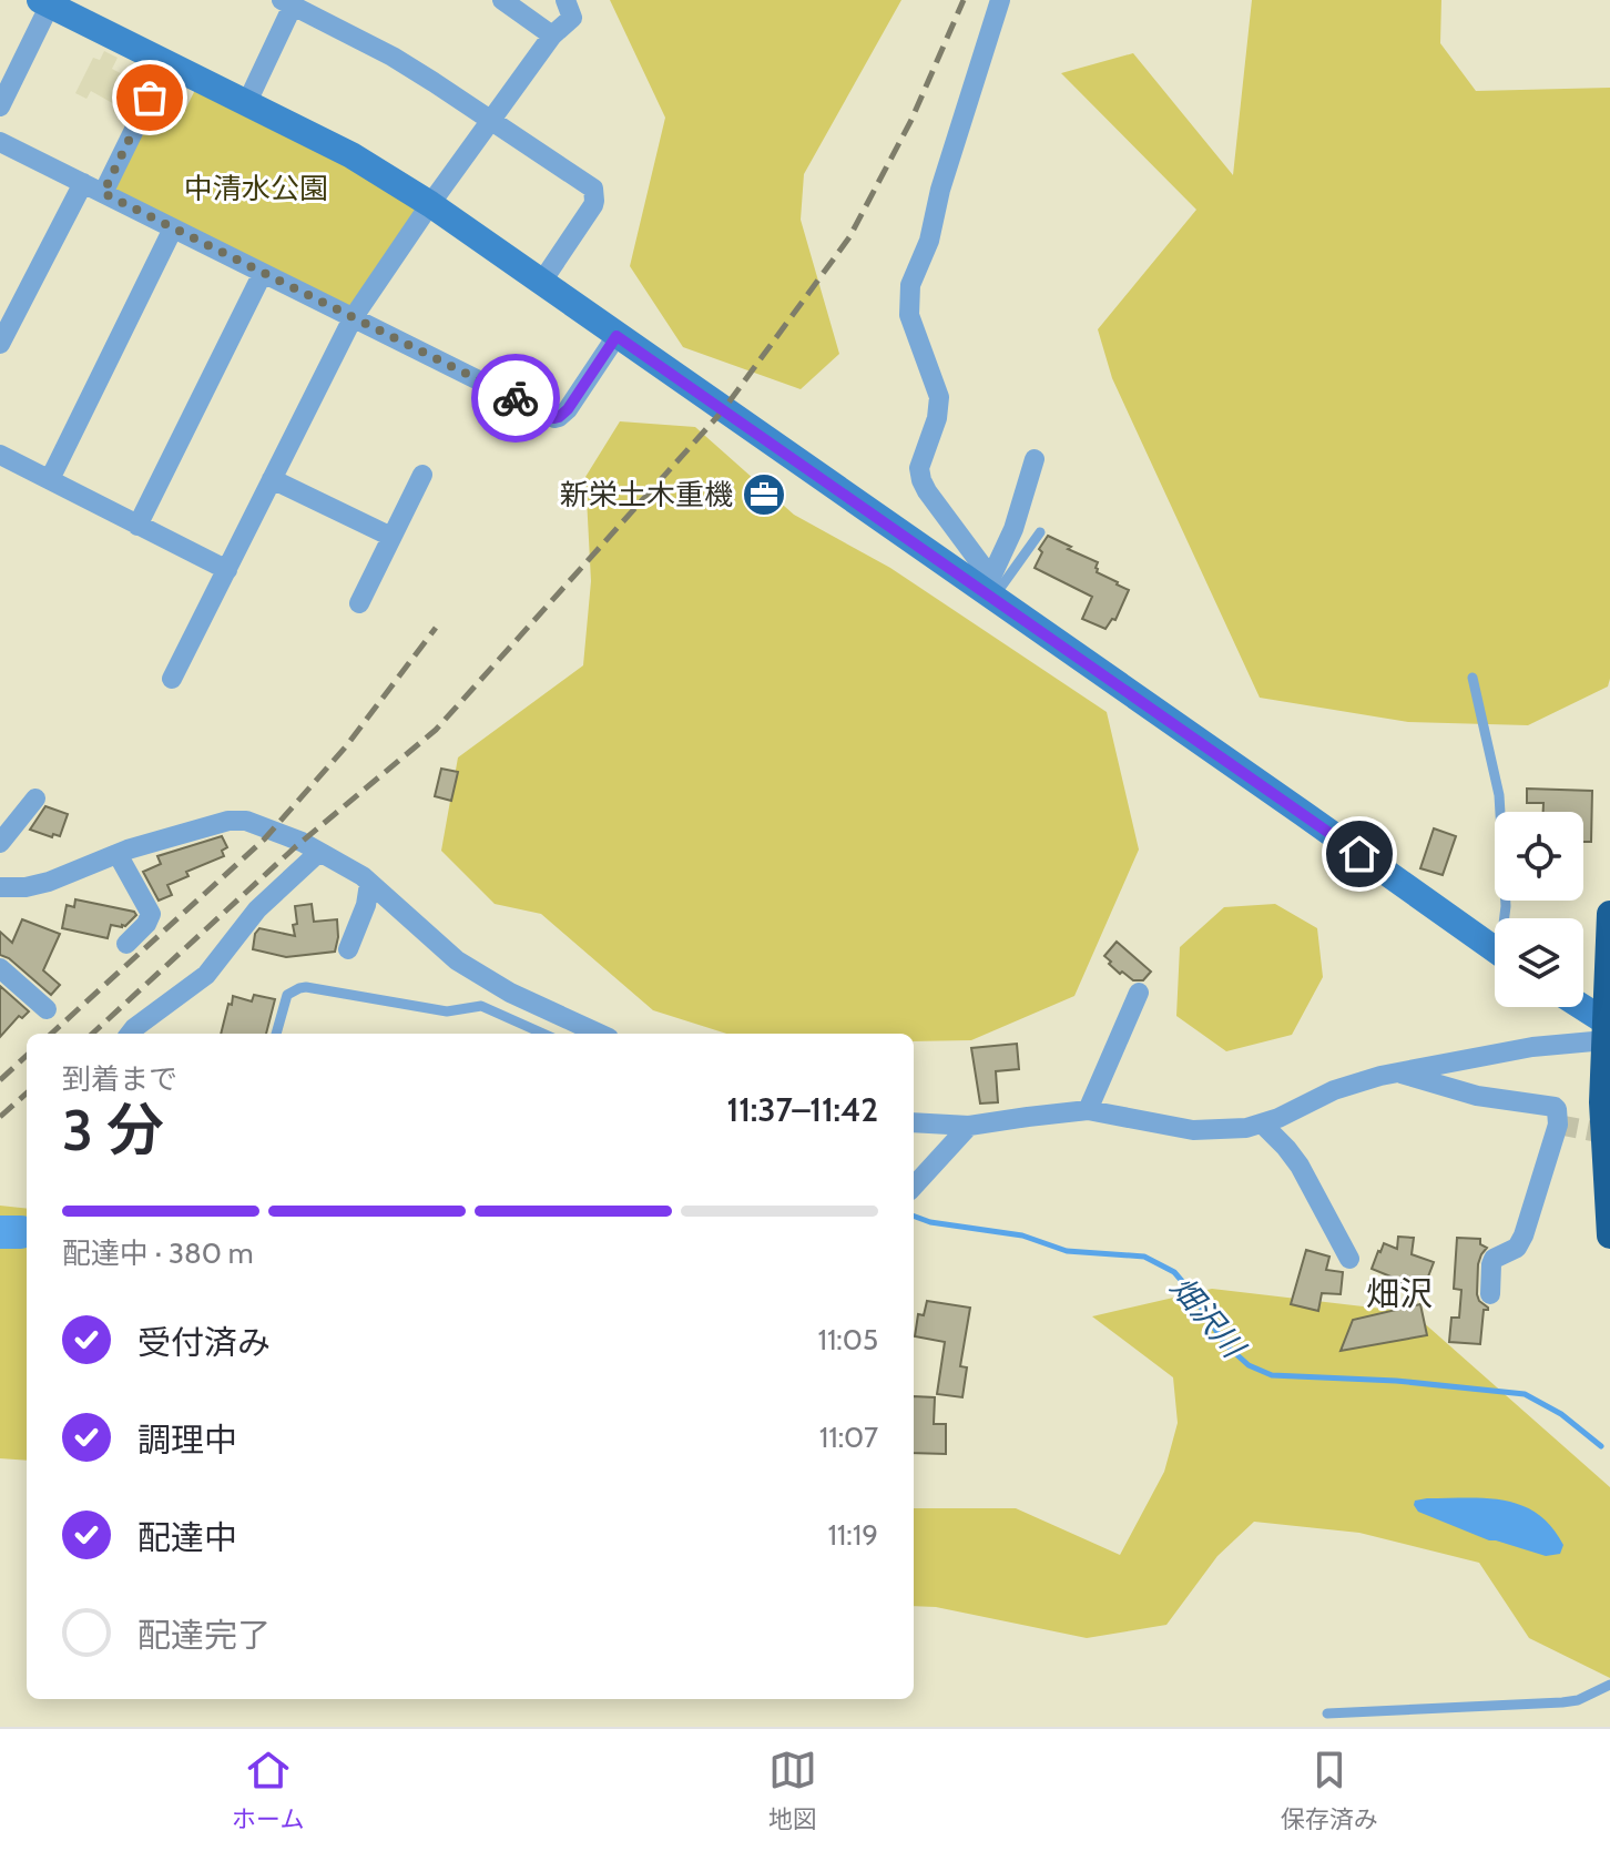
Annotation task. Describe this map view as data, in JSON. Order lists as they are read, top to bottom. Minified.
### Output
{"districts":["畑沢"],"water":["畑沢川"],"parks":["中清水公園"],"places":{"office":["新栄土木重機"]},"page":{"heading":["3 分","到着まで","11:37–11:42"],"bar":"配達中 · 380 m","list":[["受付済み","11:05"],["調理中","11:07"],["配達中","11:19"],"配達完了"],"tabs":["ホーム","地図","保存済み"]}}
